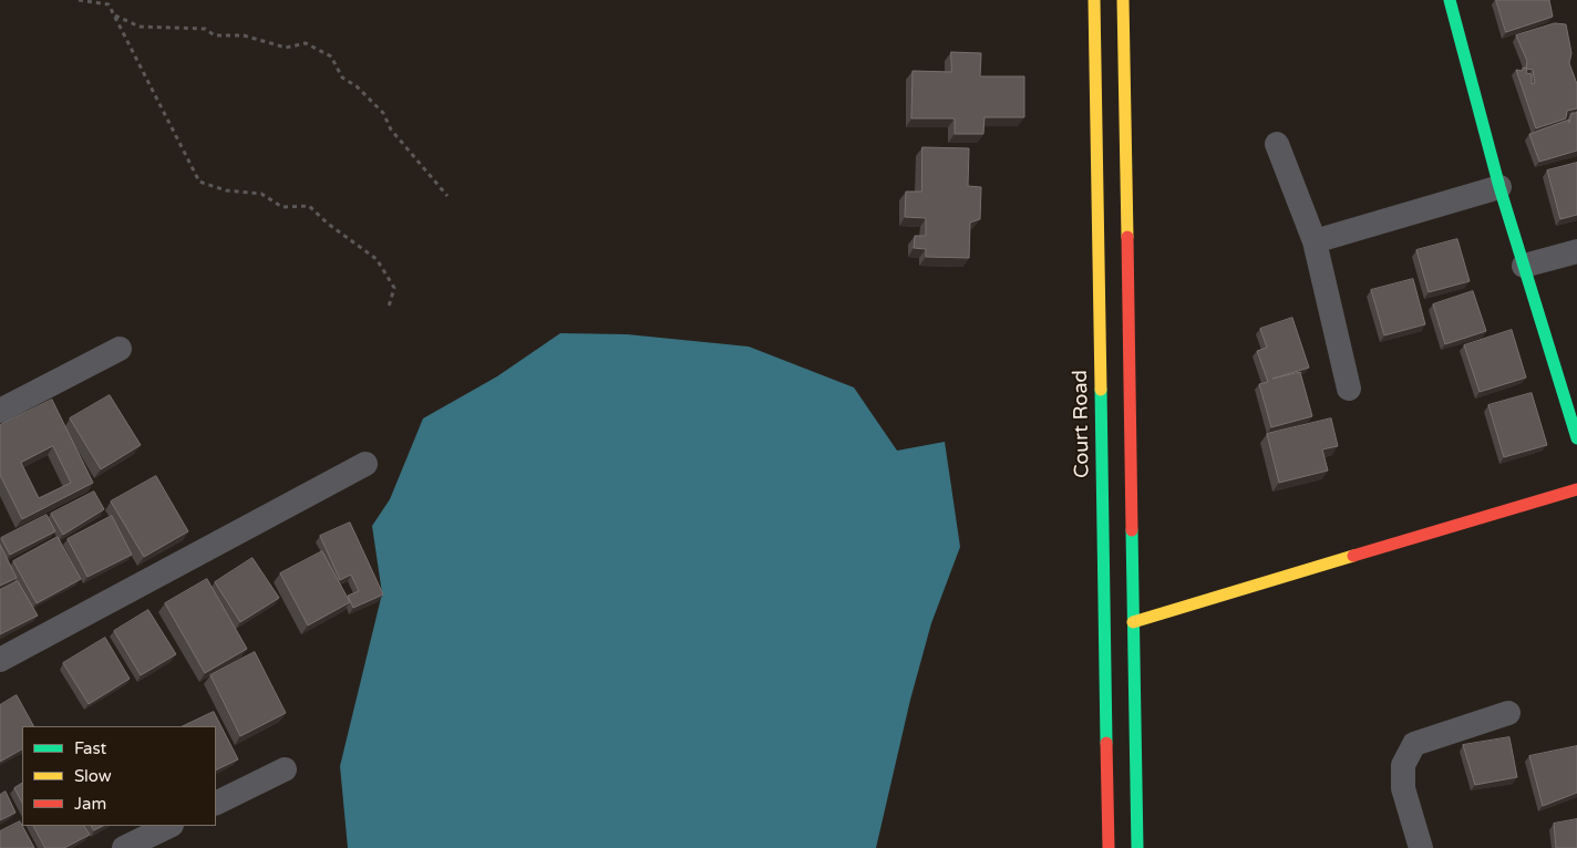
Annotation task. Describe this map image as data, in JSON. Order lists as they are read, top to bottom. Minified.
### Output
{"streets":{"main road":["Court Road"]},"legend":["Fast","Slow","Jam"]}
